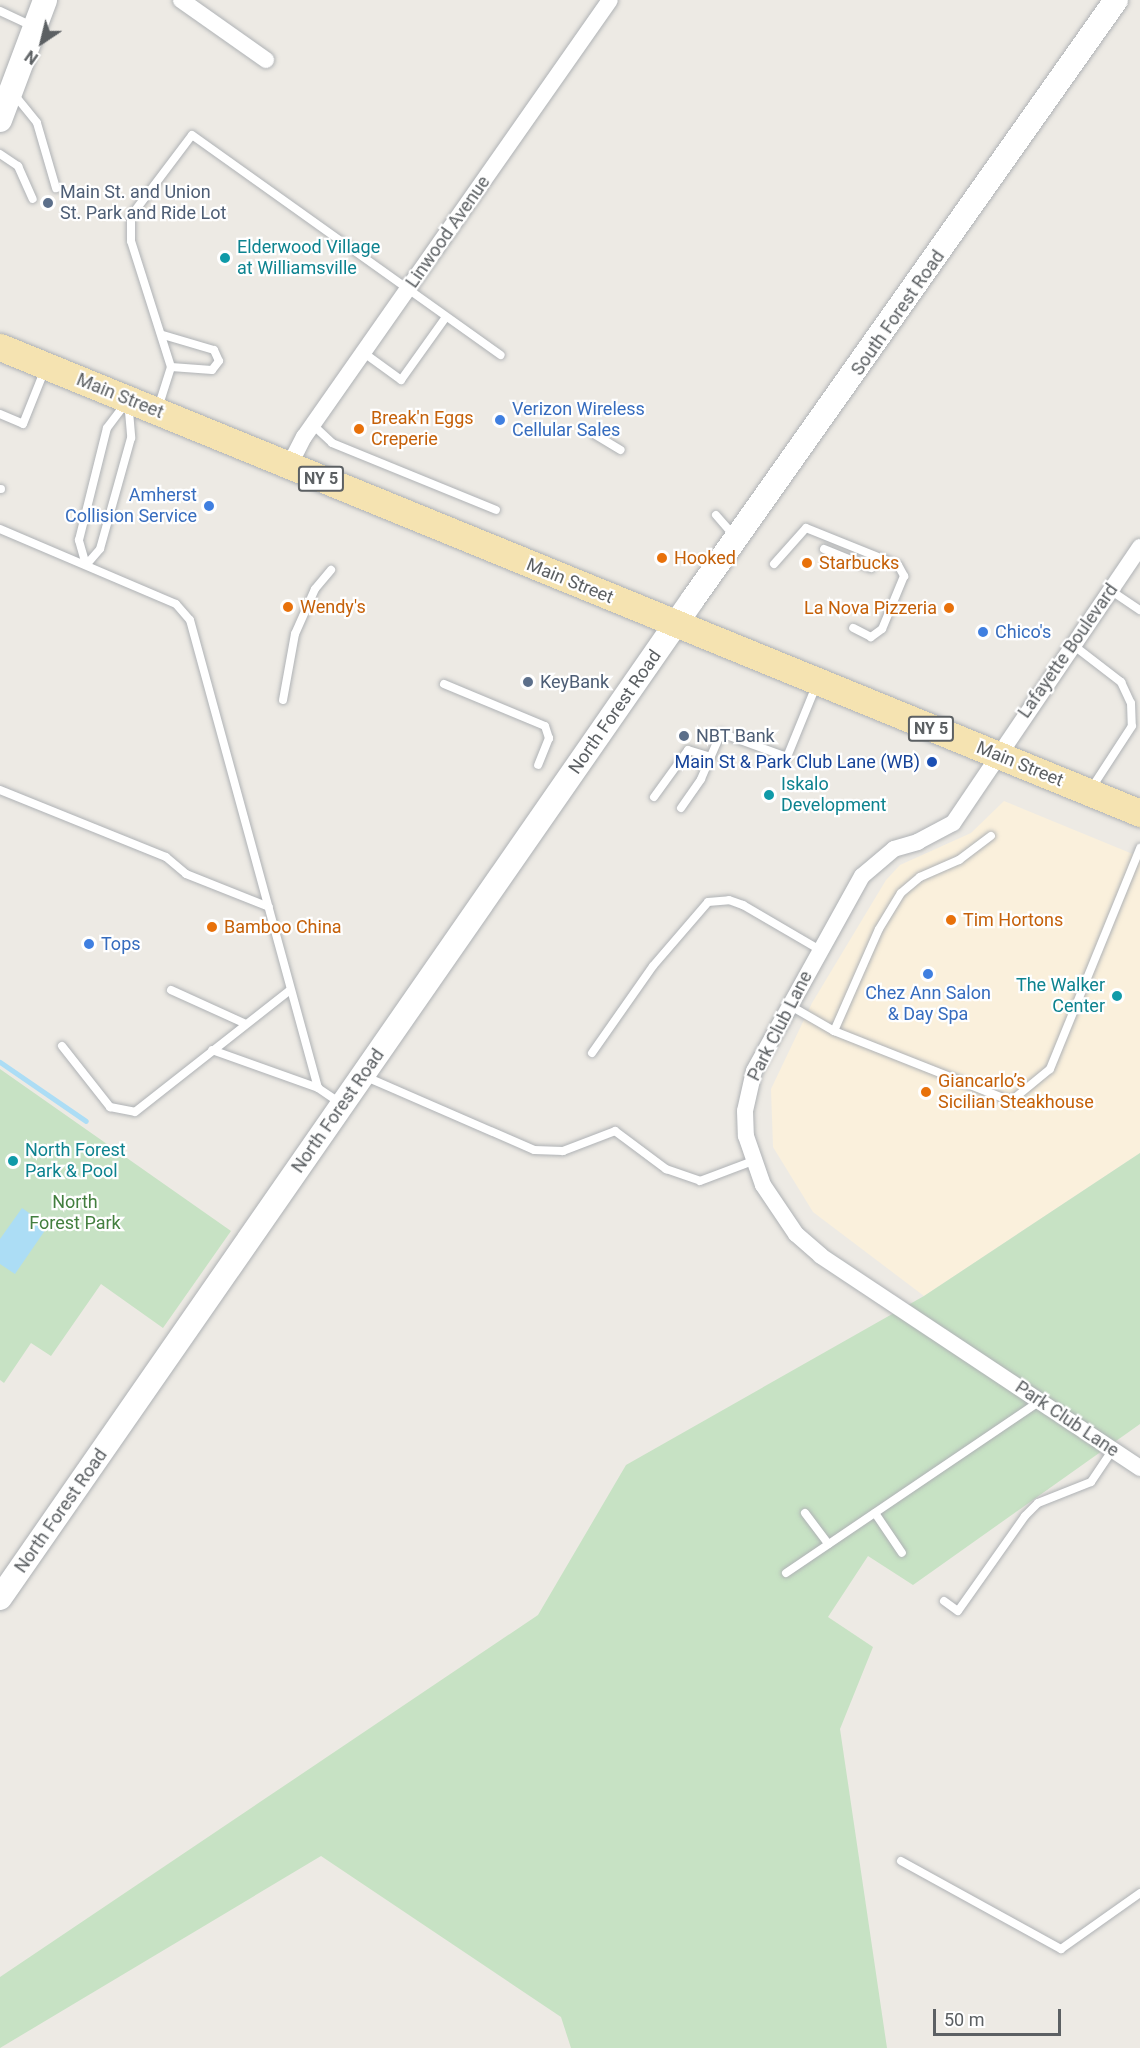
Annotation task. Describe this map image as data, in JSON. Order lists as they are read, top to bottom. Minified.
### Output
{"streets":{"main road":["Main Street","NY 5"],"street":["Linwood Avenue","South Forest Road","Lafayette Boulevard","North Forest Road","Park Club Lane"]},"crossings":[["Linwood Avenue","Main Street"],["South Forest Road","Main Street"],["South Forest Road","North Forest Road"],["Main Street","Lafayette Boulevard"],["Main Street","North Forest Road"],["Main Street","Park Club Lane"],["Lafayette Boulevard","Park Club Lane"]],"parks":["North Forest Park"],"places":["Main St. and Union St. Park and Ride Lot","Elderwood Village at Williamsville","Verizon Wireless Cellular Sales","Break'n Eggs Creperie","Amherst Collision Service","Hooked","Starbucks","Wendy's","La Nova Pizzeria","Chico's","KeyBank","NBT Bank","Main St & Park Club Lane (WB)","Iskalo Development","Tim Hortons","Bamboo China","Tops","Chez Ann Salon & Day Spa","The Walker Center","Giancarlo’s Sicilian Steakhouse","North Forest Park & Pool"],"scale_bar":"50 m","north":"bottom left"}
